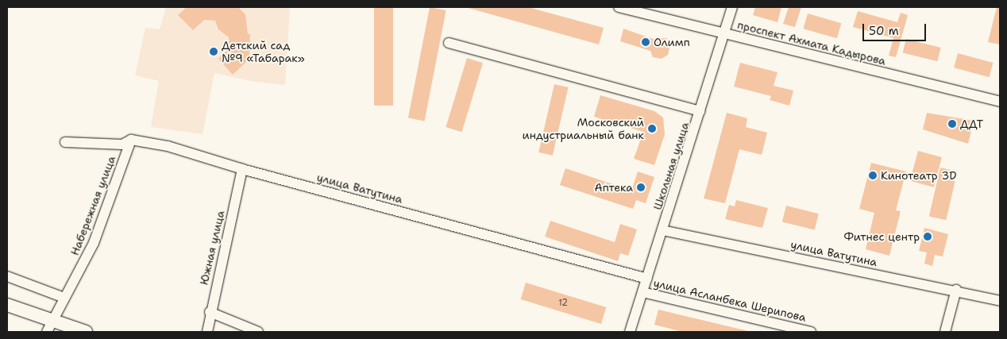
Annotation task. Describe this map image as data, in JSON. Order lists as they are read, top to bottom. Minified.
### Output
{"streets":{"street":["проспект Ахмата Кадырова","Школьная улица","улица Ватутина","Набережная улица","Южная улица","улица Асланбека Шерипова"]},"crossings":[["проспект Ахмата Кадырова","Школьная улица"],["Школьная улица","улица Ватутина"],["Школьная улица","улица Асланбека Шерипова"],["улица Ватутина","Набережная улица"],["улица Ватутина","Южная улица"]],"places":["Олимп","Детский сад №9 «Табарак»","ДДТ","Московский индустриальный банк","Кинотеатр 3D","Аптека","Фитнес центр"],"house_numbers":["12"],"scale_bar":"50 m"}
